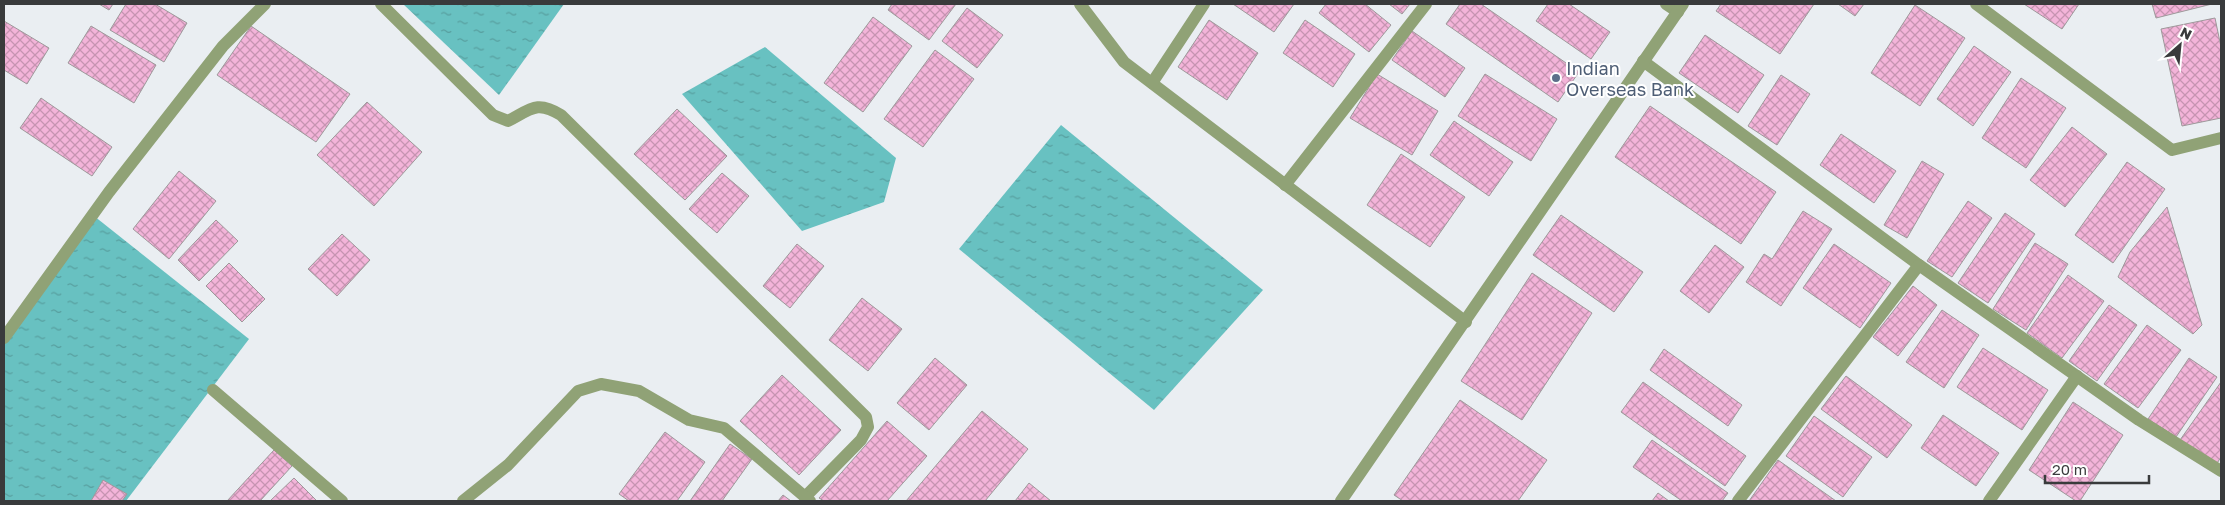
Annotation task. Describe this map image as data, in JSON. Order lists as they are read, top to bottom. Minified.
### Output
{"places":["Indian Overseas Bank"],"scale_bar":"20 m","north":"top right"}
